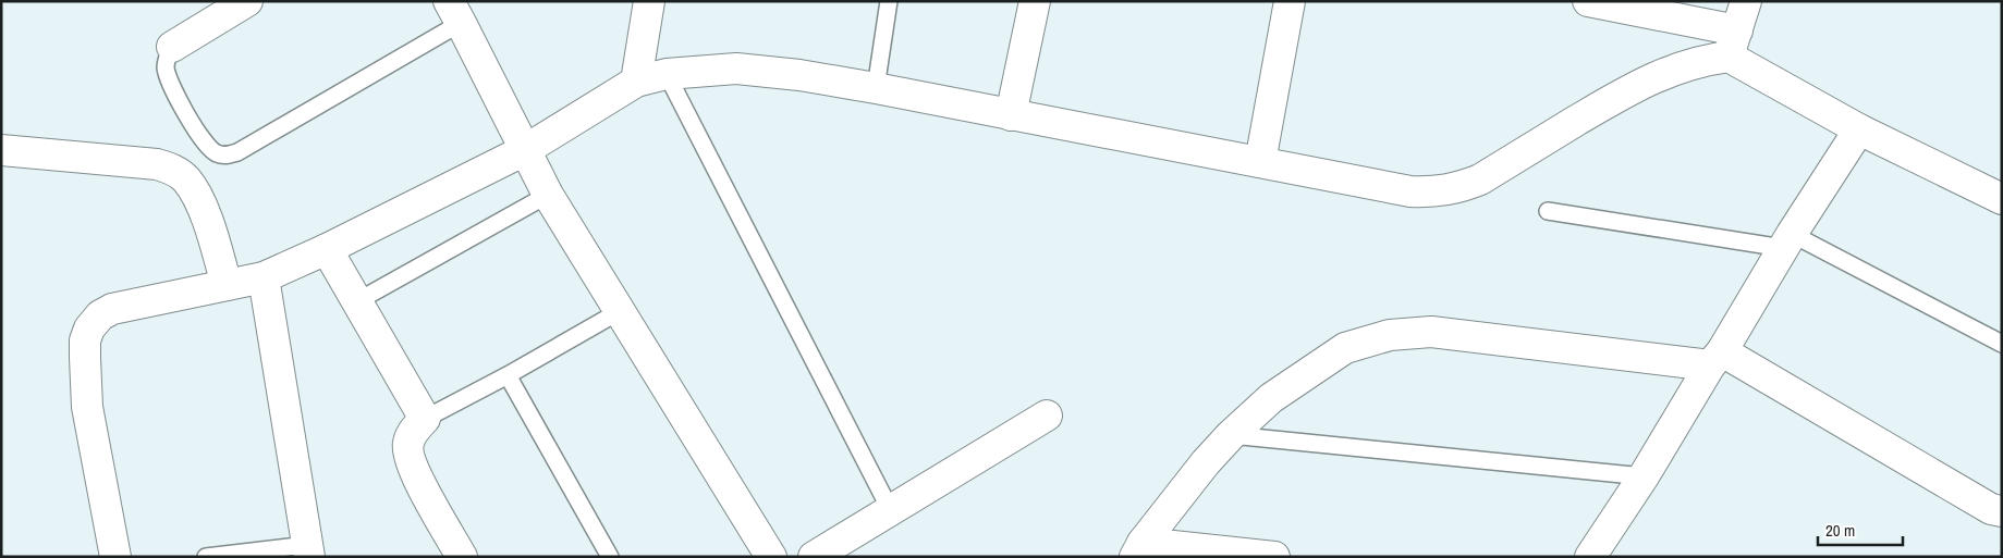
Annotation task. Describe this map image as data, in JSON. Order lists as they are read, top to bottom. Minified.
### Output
{"scale_bar":"20 m"}
